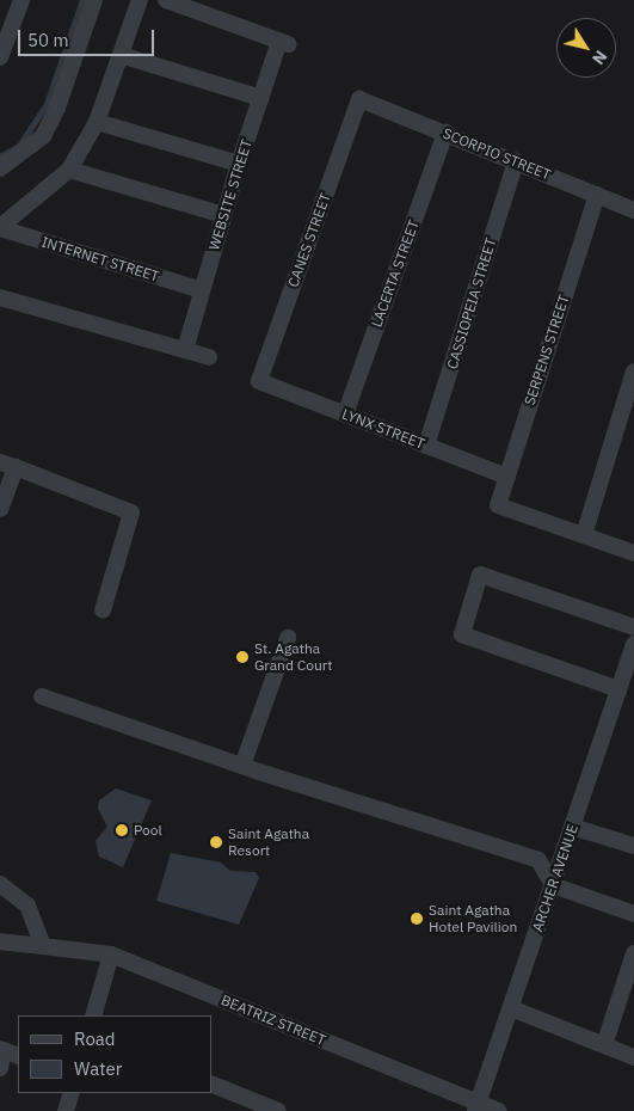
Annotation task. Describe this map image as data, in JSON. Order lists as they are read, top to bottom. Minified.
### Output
{"streets":{"street":["SCORPIO STREET","WEBSITE STREET","CANES STREET","INTERNET STREET","LACERTA STREET","CASSIOPEIA STREET","SERPENS STREET","LYNX STREET","ARCHER AVENUE","BEATRIZ STREET"]},"crossings":[["SCORPIO STREET","CANES STREET"],["SCORPIO STREET","LACERTA STREET"],["SCORPIO STREET","CASSIOPEIA STREET"],["SCORPIO STREET","SERPENS STREET"],["WEBSITE STREET","INTERNET STREET"],["CANES STREET","LYNX STREET"],["LACERTA STREET","LYNX STREET"],["CASSIOPEIA STREET","LYNX STREET"],["SERPENS STREET","LYNX STREET"],["ARCHER AVENUE","BEATRIZ STREET"]],"places":["St. Agatha Grand Court","Pool","Saint Agatha Resort","Saint Agatha Hotel Pavilion"],"legend":["Road","Water"],"scale_bar":"50 m","north":"bottom right"}
